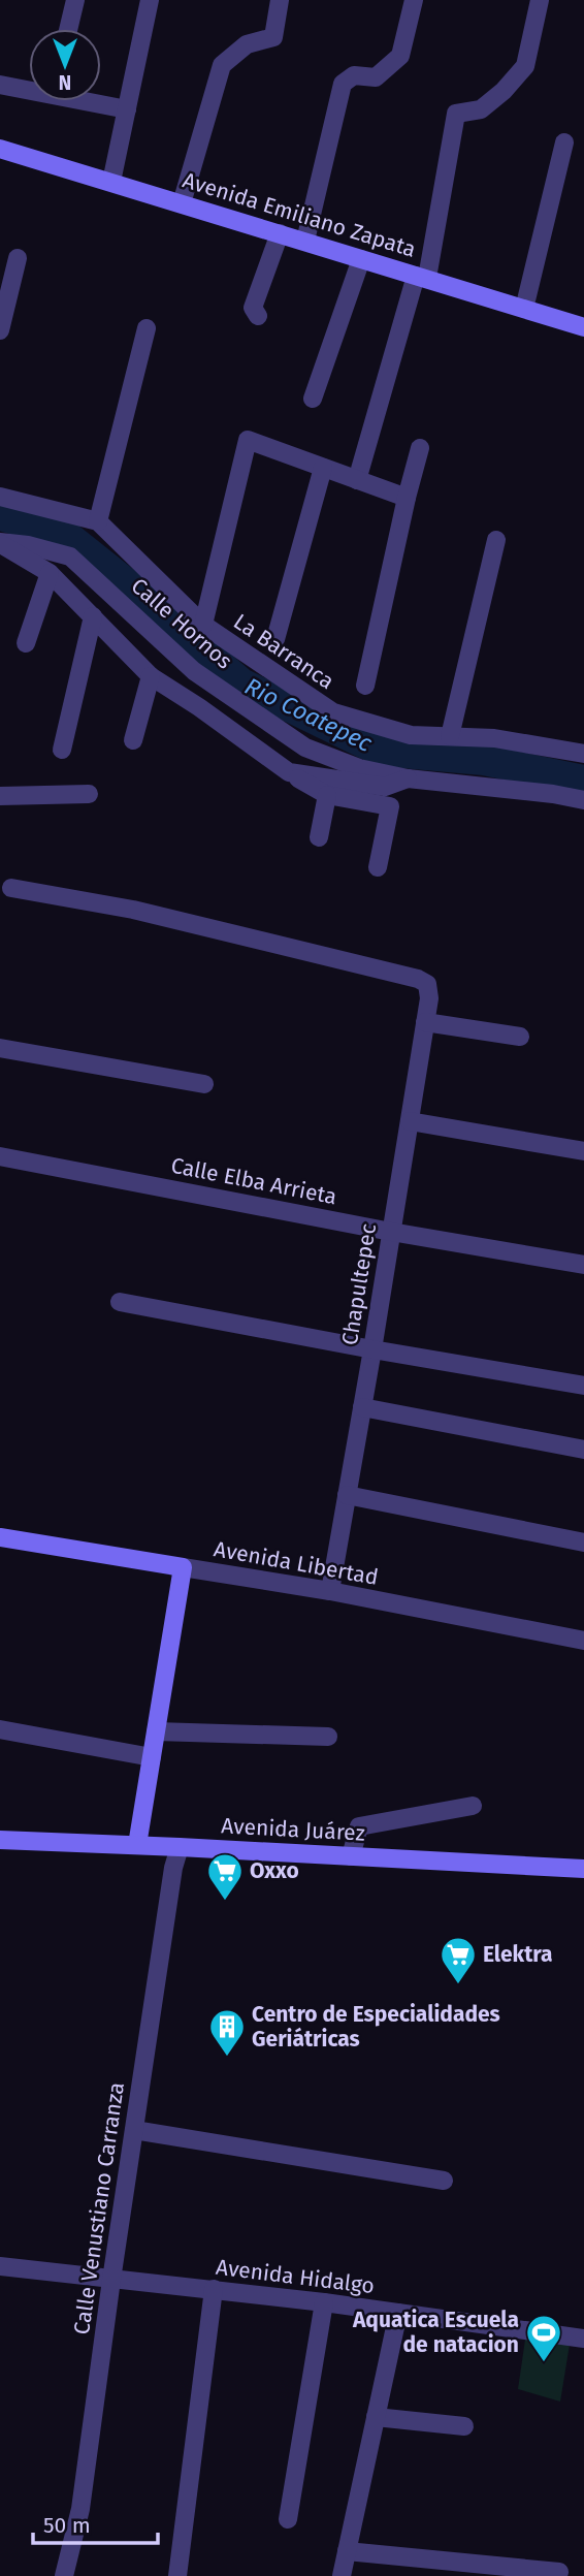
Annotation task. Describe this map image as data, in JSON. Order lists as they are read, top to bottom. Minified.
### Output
{"streets":{"street":["Avenida Emiliano Zapata","Calle Hornos","La Barranca","Calle Elba Arrieta","Chapultepec","Avenida Libertad","Avenida Juárez","Calle Venustiano Carranza","Avenida Hidalgo"]},"crossings":[["Calle Elba Arrieta","Chapultepec"],["Chapultepec","Avenida Libertad"],["Avenida Juárez","Calle Venustiano Carranza"],["Calle Venustiano Carranza","Avenida Hidalgo"]],"water":["Rio Coatepec"],"places":{"supermarket":["Oxxo","Elektra"],"building":["Centro de Especialidades Geriátricas"],"sports":["Aquatica Escuela de natacion"]},"scale_bar":"50 m","north":"bottom"}
